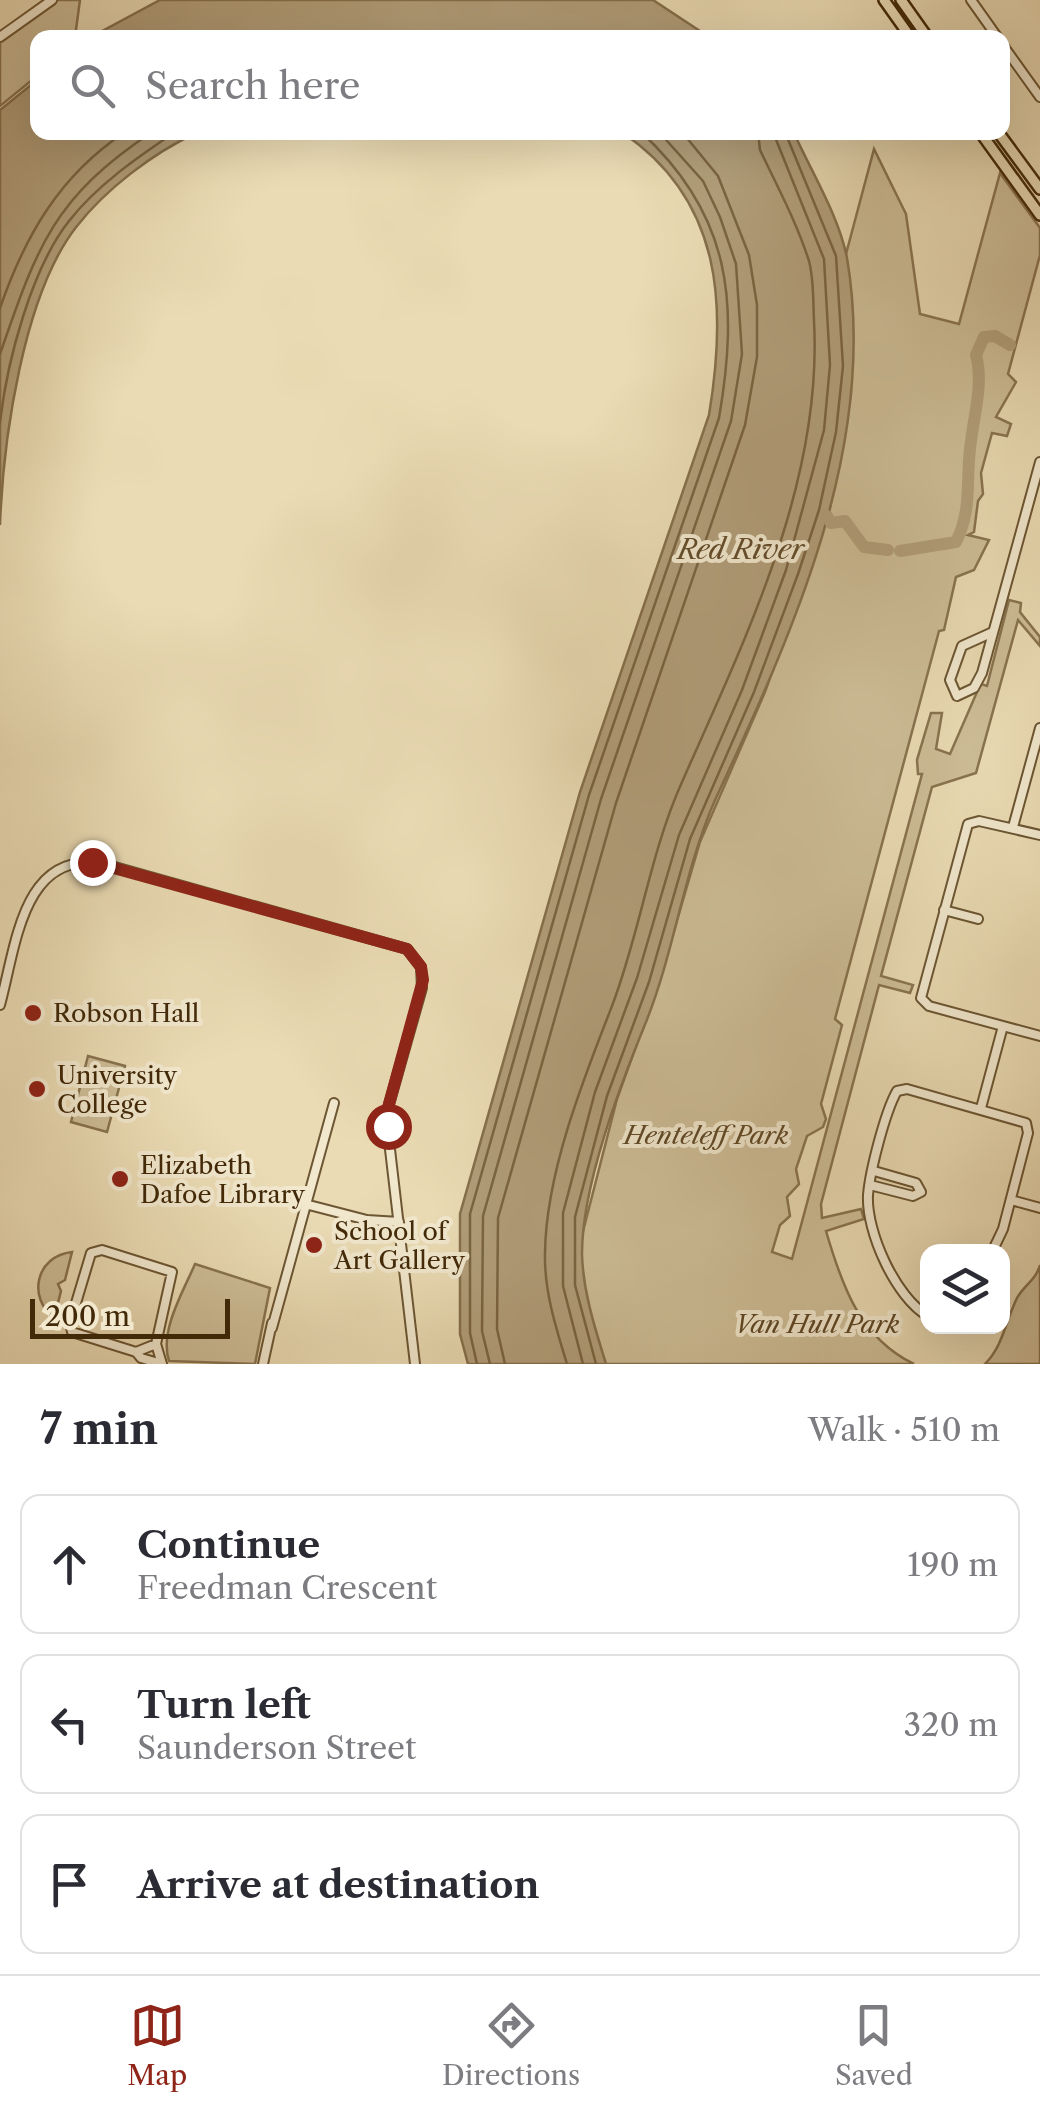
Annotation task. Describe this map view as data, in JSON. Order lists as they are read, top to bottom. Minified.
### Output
{"water":["Red River"],"parks":["Henteleff Park","Van Hull Park"],"places":["Robson Hall","University College","Elizabeth Dafoe Library","School of Art Gallery"],"scale_bar":"200 m","page":{"search":"Search here","scale":"200 m","heading":["7 min","Walk · 510 m"],"list":[["Continue","Freedman Crescent","190 m"],["Turn left","Saunderson Street","320 m"],"Arrive at destination"],"nav":["Map","Directions","Saved"]}}
